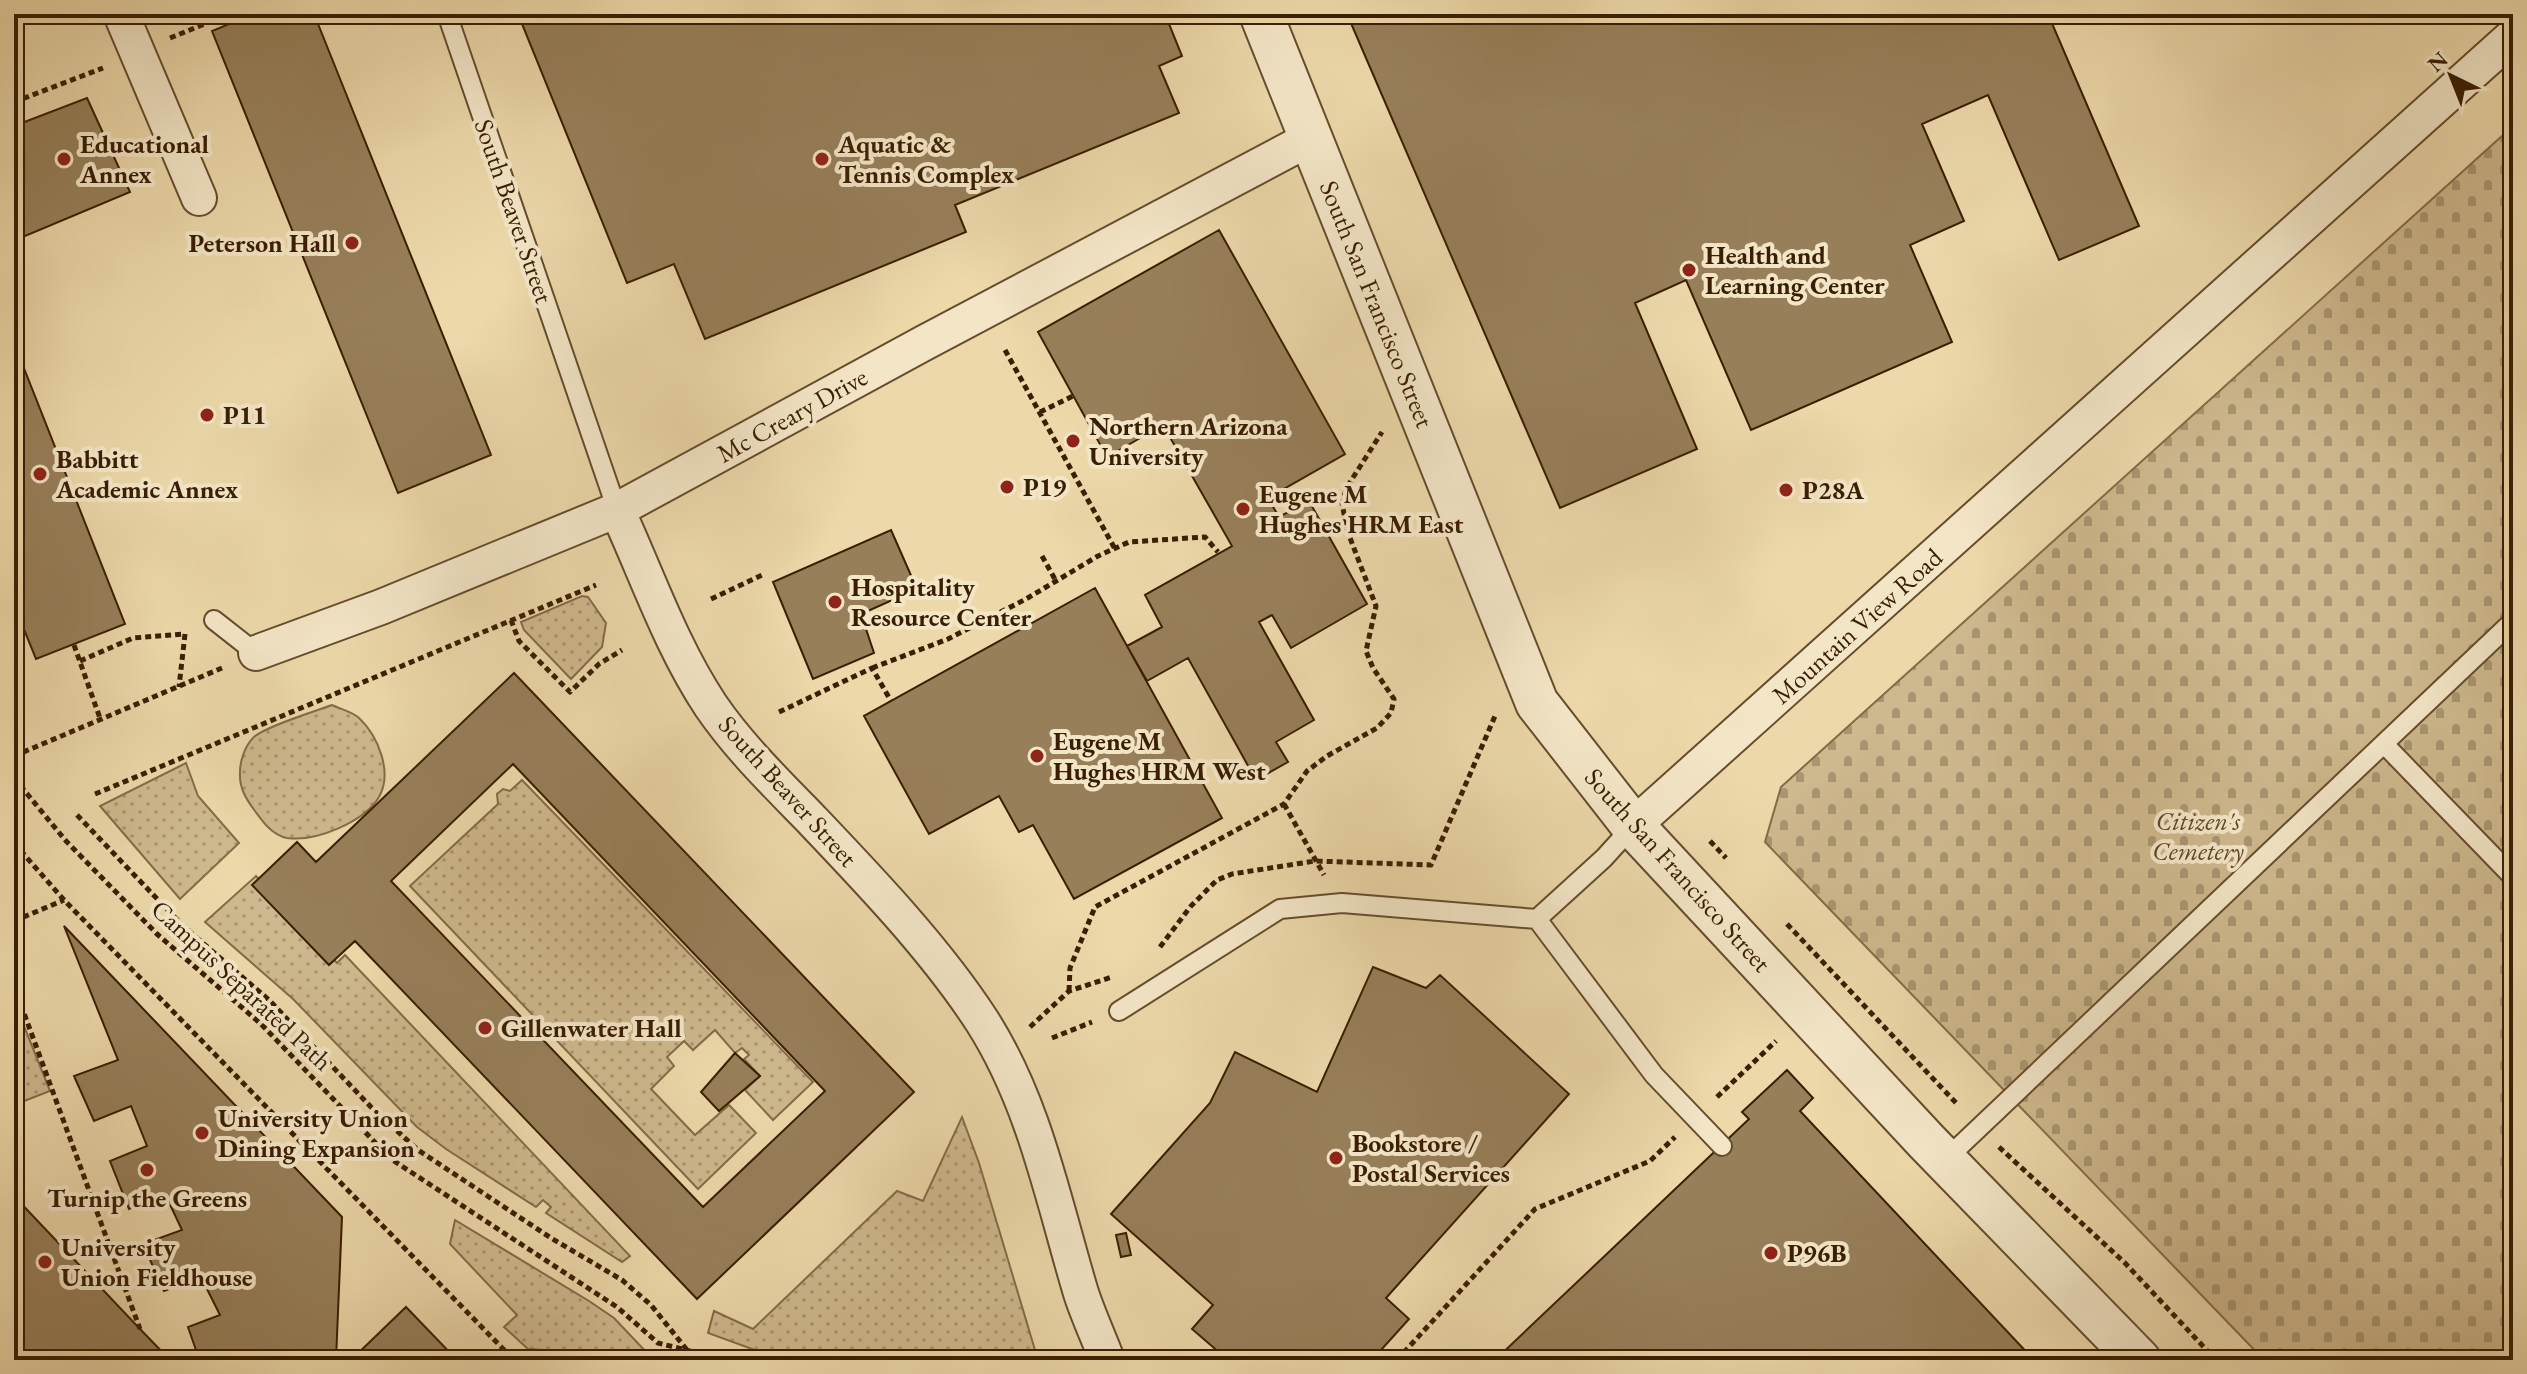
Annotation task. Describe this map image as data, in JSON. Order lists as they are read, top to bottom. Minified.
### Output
{"streets":{"street":["South Beaver Street","South San Francisco Street","Mc Creary Drive","Mountain View Road"],"path":["Campus Separated Path"]},"crossings":[["South Beaver Street","Mc Creary Drive"],["South San Francisco Street","Mc Creary Drive"],["South San Francisco Street","Mountain View Road"]],"parks":["Citizen's Cemetery"],"places":["Educational Annex","Aquatic & Tennis Complex","Peterson Hall","Health and Learning Center","P11","Northern Arizona University","Babbitt Academic Annex","P19","P28A","Eugene M Hughes HRM East","Hospitality Resource Center","Eugene M Hughes HRM West","Gillenwater Hall","University Union Dining Expansion","Bookstore / Postal Services","Turnip the Greens","P96B","University Union Fieldhouse"],"north":"top left"}
